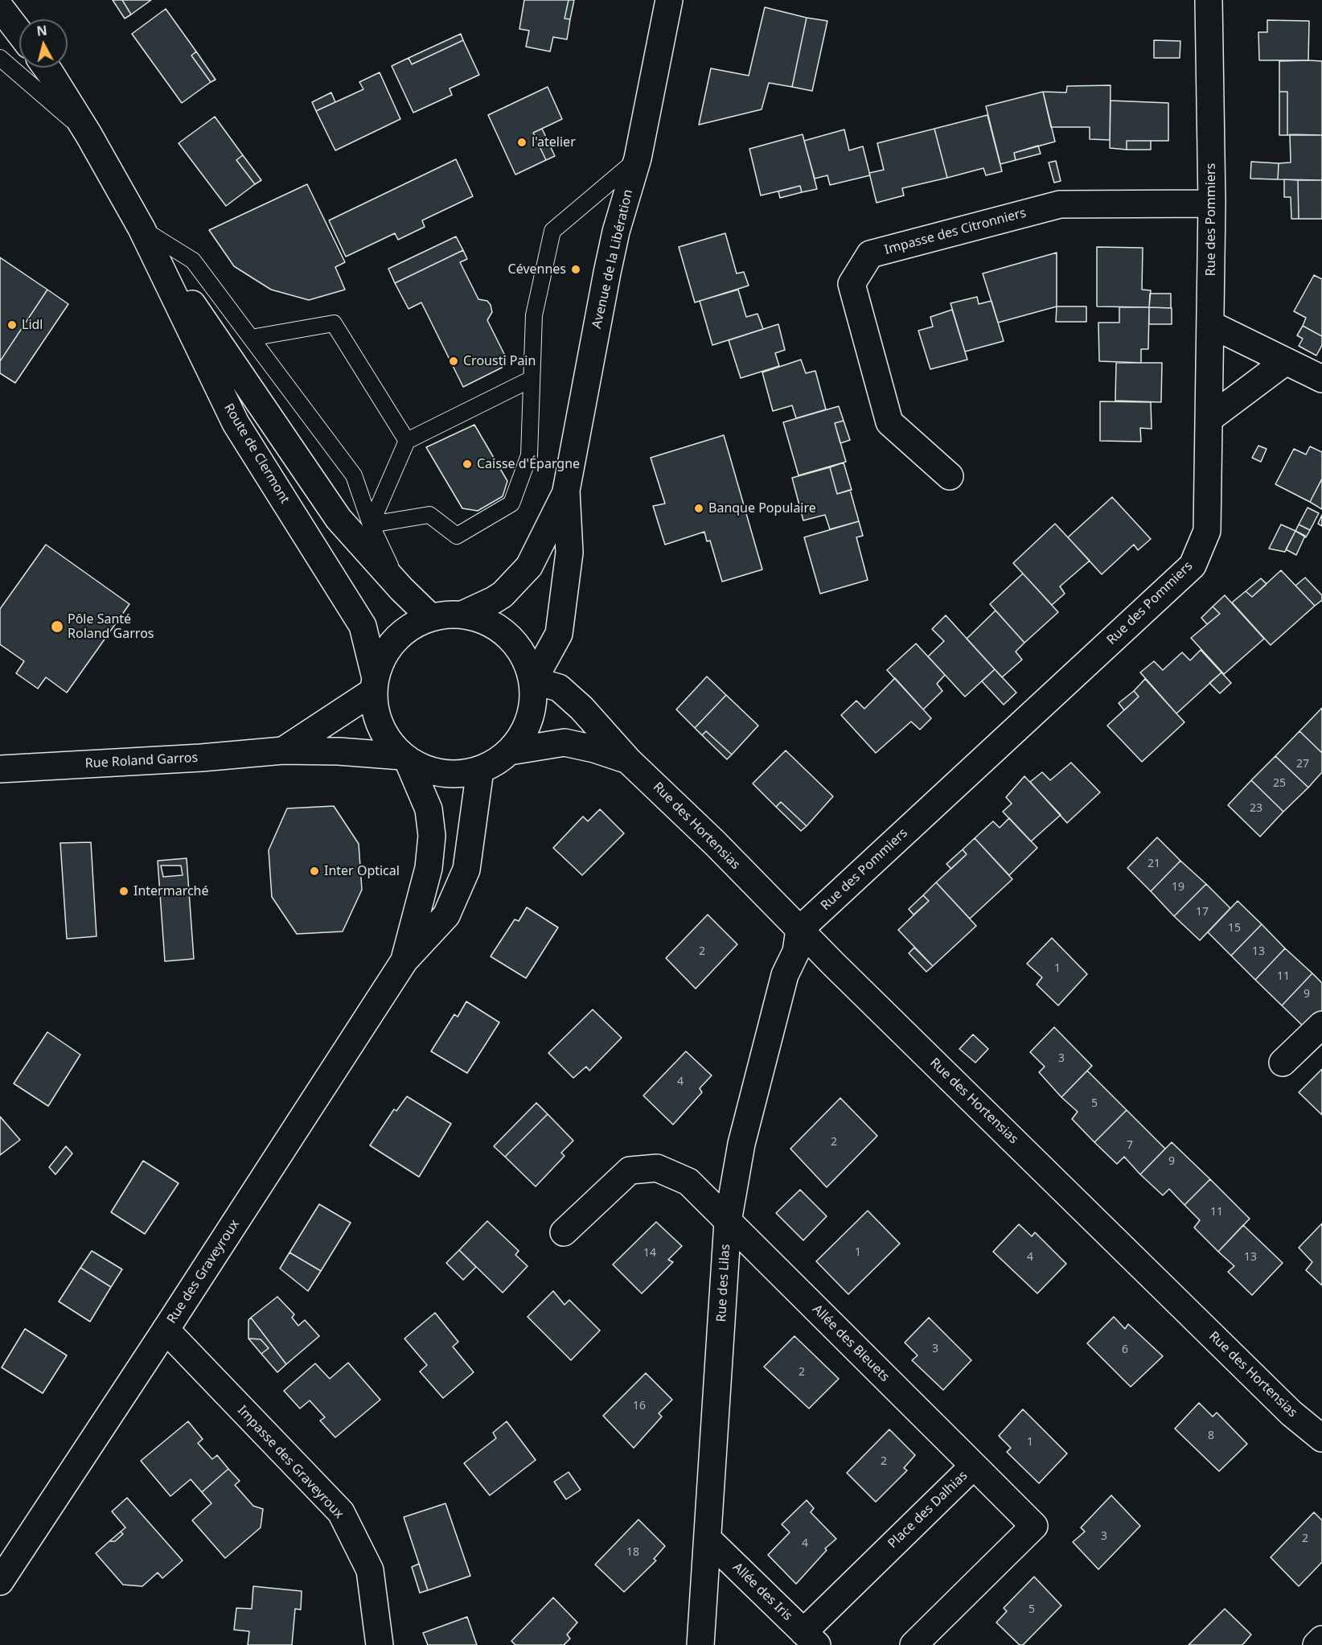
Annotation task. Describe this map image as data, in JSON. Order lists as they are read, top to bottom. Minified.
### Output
{"streets":{"street":["Rue des Pommiers","Impasse des Citronniers","Avenue de la Libération","Route de Clermont","Rue Roland Garros","Rue des Hortensias","Rue des Graveyroux","Rue des Lilas","Allée des Bleuets","Impasse des Graveyroux","Place des Dalhias","Allée des Iris"]},"crossings":[["Rue des Pommiers","Impasse des Citronniers"],["Rue des Pommiers","Rue des Hortensias"],["Rue des Pommiers","Rue des Lilas"],["Avenue de la Libération","Route de Clermont"],["Avenue de la Libération","Rue Roland Garros"],["Avenue de la Libération","Rue des Hortensias"],["Avenue de la Libération","Rue des Graveyroux"],["Route de Clermont","Rue Roland Garros"],["Route de Clermont","Rue des Hortensias"],["Route de Clermont","Rue des Graveyroux"],["Rue Roland Garros","Rue des Hortensias"],["Rue Roland Garros","Rue des Graveyroux"],["Rue des Hortensias","Rue des Graveyroux"],["Rue des Hortensias","Rue des Lilas"],["Rue des Graveyroux","Impasse des Graveyroux"],["Rue des Lilas","Allée des Bleuets"],["Rue des Lilas","Allée des Iris"],["Allée des Bleuets","Place des Dalhias"],["Place des Dalhias","Allée des Iris"]],"places":["l'atelier","Cévennes","Lidl","Crousti Pain","Caisse d'Épargne","Banque Populaire","Pôle Santé Roland Garros","Inter Optical","Intermarché"],"house_numbers":["27","25","23","21","19","17","15","2","13","1","11","9","3","4","5","2","7","9","11","1","14","4","13","3","6","2","16","8","1","2","3","2","4","18","5"],"north":"top"}
